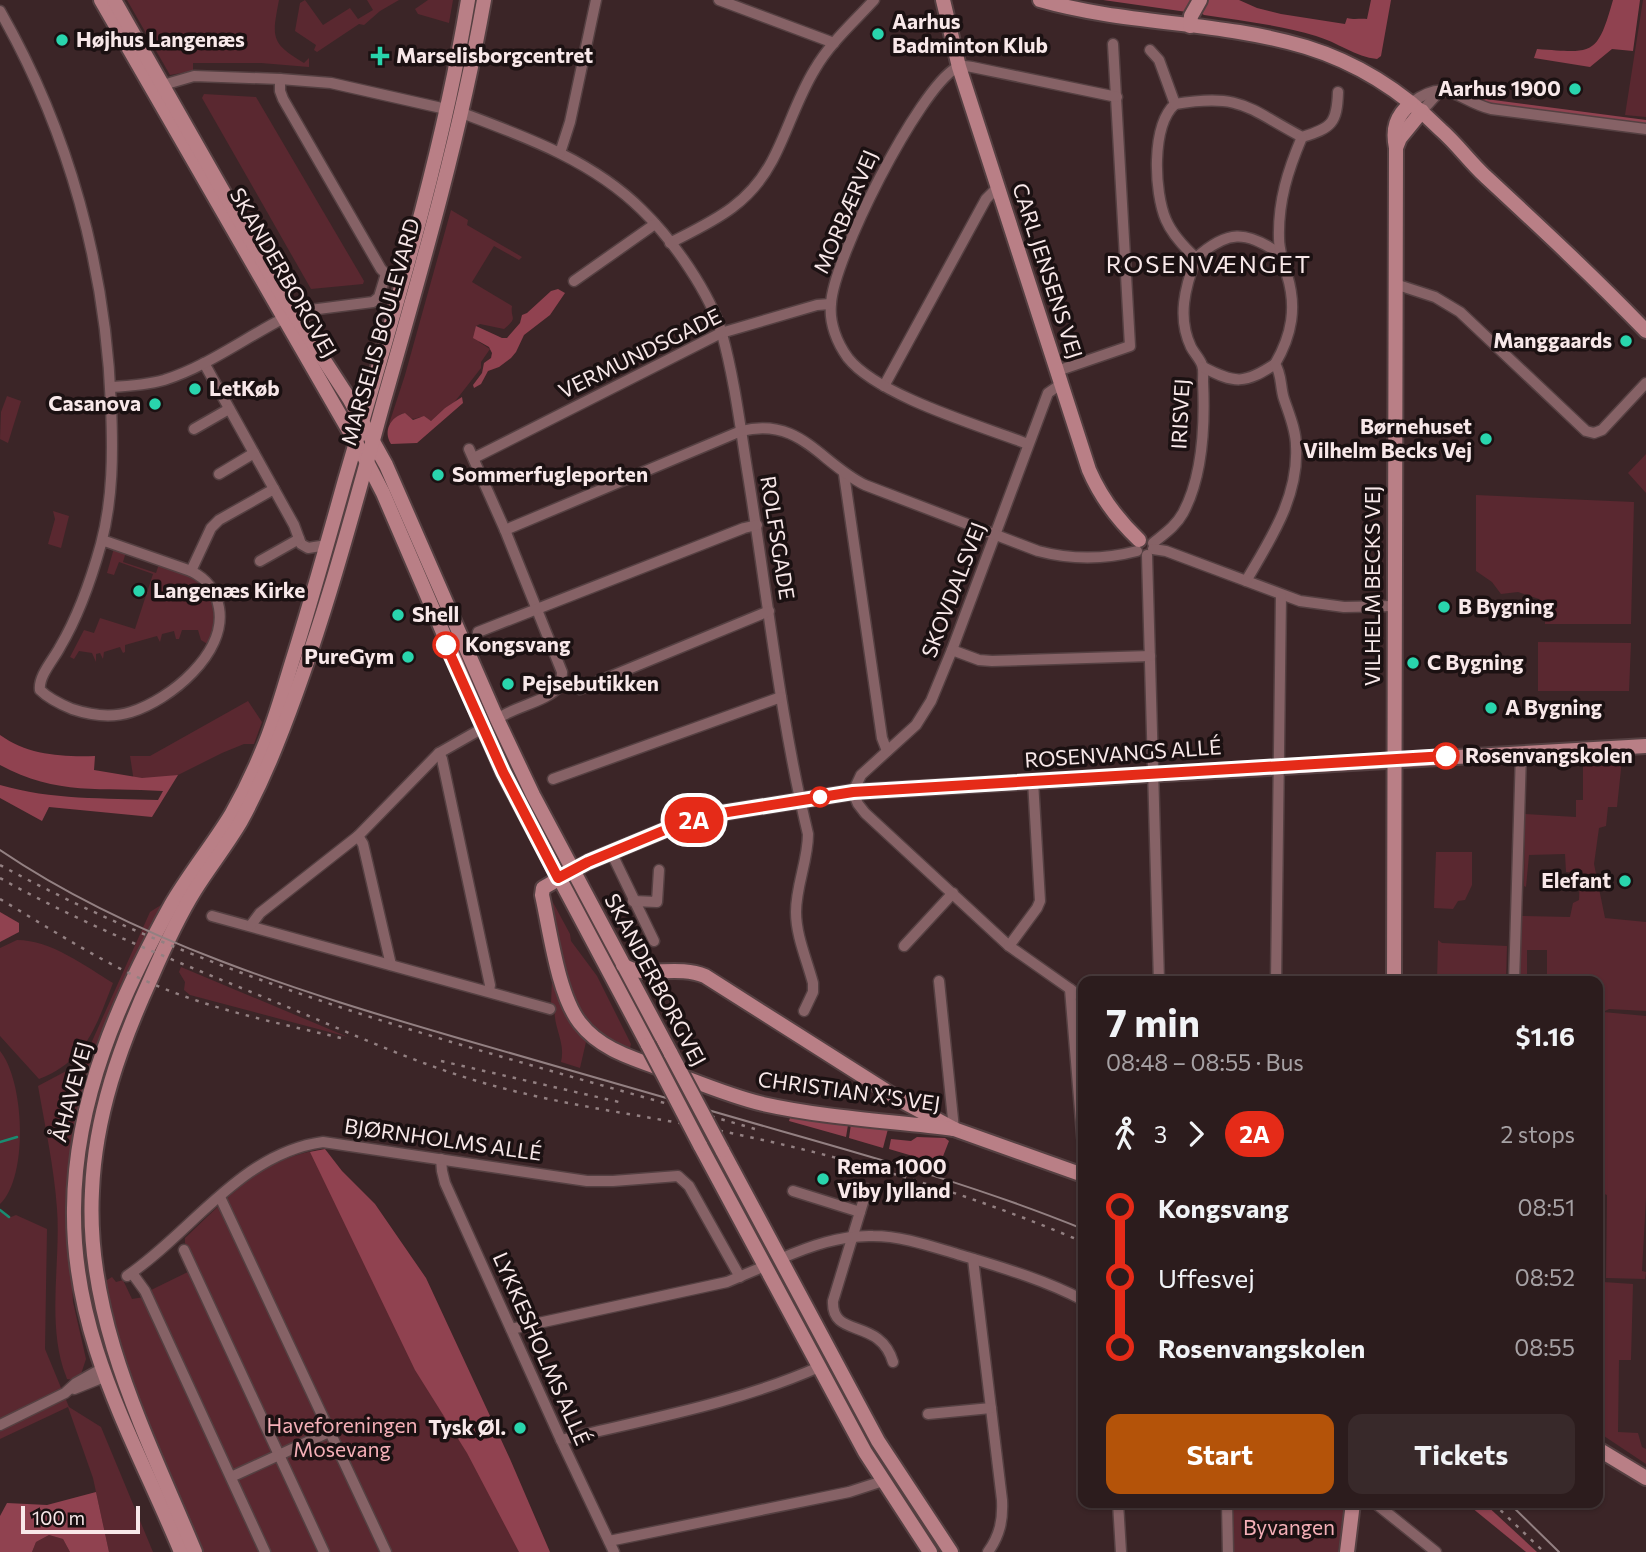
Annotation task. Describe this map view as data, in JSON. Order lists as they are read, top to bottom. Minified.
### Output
{"streets":{"street":["MORBÆRVEJ","CARL JENSENS VEJ","SKANDERBORGVEJ","MARSELIS BOULEVARD","VERMUNDSGADE","IRISVEJ","ROLFSGADE","VILHELM BECKS VEJ","SKOVDALSVEJ","ROSENVANGS ALLÉ","ÅHAVEVEJ","CHRISTIAN X'S VEJ","BJØRNHOLMS ALLÉ","LYKKESHOLMS ALLÉ"]},"crossings":[["MORBÆRVEJ","CARL JENSENS VEJ"],["MORBÆRVEJ","VERMUNDSGADE"],["MORBÆRVEJ","SKOVDALSVEJ"],["CARL JENSENS VEJ","IRISVEJ"],["CARL JENSENS VEJ","SKOVDALSVEJ"],["SKANDERBORGVEJ","MARSELIS BOULEVARD"],["SKANDERBORGVEJ","ROSENVANGS ALLÉ"],["SKANDERBORGVEJ","CHRISTIAN X'S VEJ"],["MARSELIS BOULEVARD","ROLFSGADE"],["MARSELIS BOULEVARD","ÅHAVEVEJ"],["VERMUNDSGADE","ROLFSGADE"],["ROLFSGADE","ROSENVANGS ALLÉ"],["VILHELM BECKS VEJ","ROSENVANGS ALLÉ"],["SKOVDALSVEJ","ROSENVANGS ALLÉ"],["ROSENVANGS ALLÉ","CHRISTIAN X'S VEJ"],["BJØRNHOLMS ALLÉ","LYKKESHOLMS ALLÉ"]],"districts":["ROSENVÆNGET"],"parks":["Haveforeningen Mosevang","Byvangen"],"places":{"other":["Aarhus Badminton Klub","Højhus Langenæs","Aarhus 1900","Manggaards","LetKøb","Casanova","Børnehuset Vilhelm Becks Vej","Sommerfugleporten","Langenæs Kirke","B Bygning","Shell","Kongsvang","PureGym","C Bygning","Pejsebutikken","A Bygning","Rosenvangskolen","Elefant","Rema 1000 Viby Jylland","Tysk Øl."],"health":["Marselisborgcentret"]},"lines":["bus line 2A"],"scale_bar":"100 m","page":{"on_map":"2A","heading":["7 min","08:48 – 08:55 · Bus","$1.16"],"legs":["3","2A","2 stops"],"list":[{"name":"Kongsvang","value":"08:51"},{"name":"Uffesvej","value":"08:52"},{"name":"Rosenvangskolen","value":"08:55"}],"buttons":["Start","Tickets"],"scale":"100 m"}}
